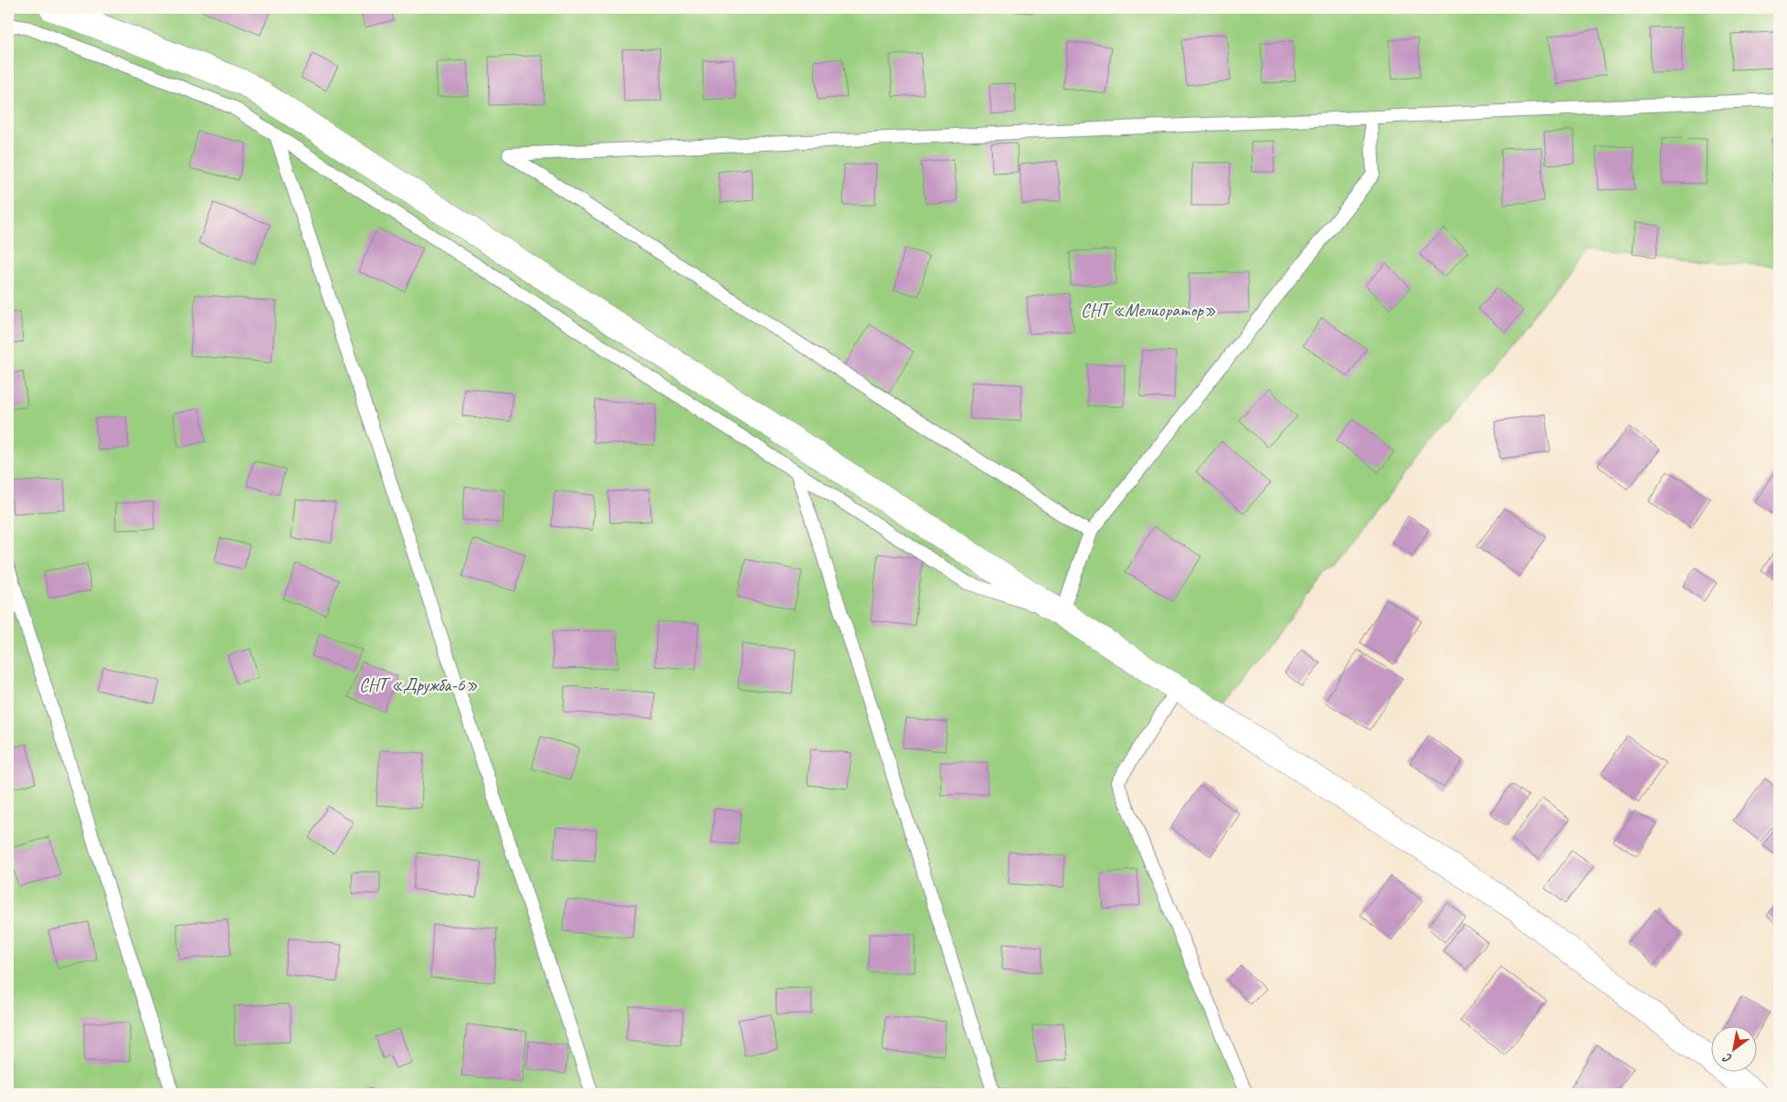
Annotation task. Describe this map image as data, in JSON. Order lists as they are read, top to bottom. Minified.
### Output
{"parks":["СНТ «Мелиоратор»","СНТ «Дружба-6»"],"north":"bottom left"}
